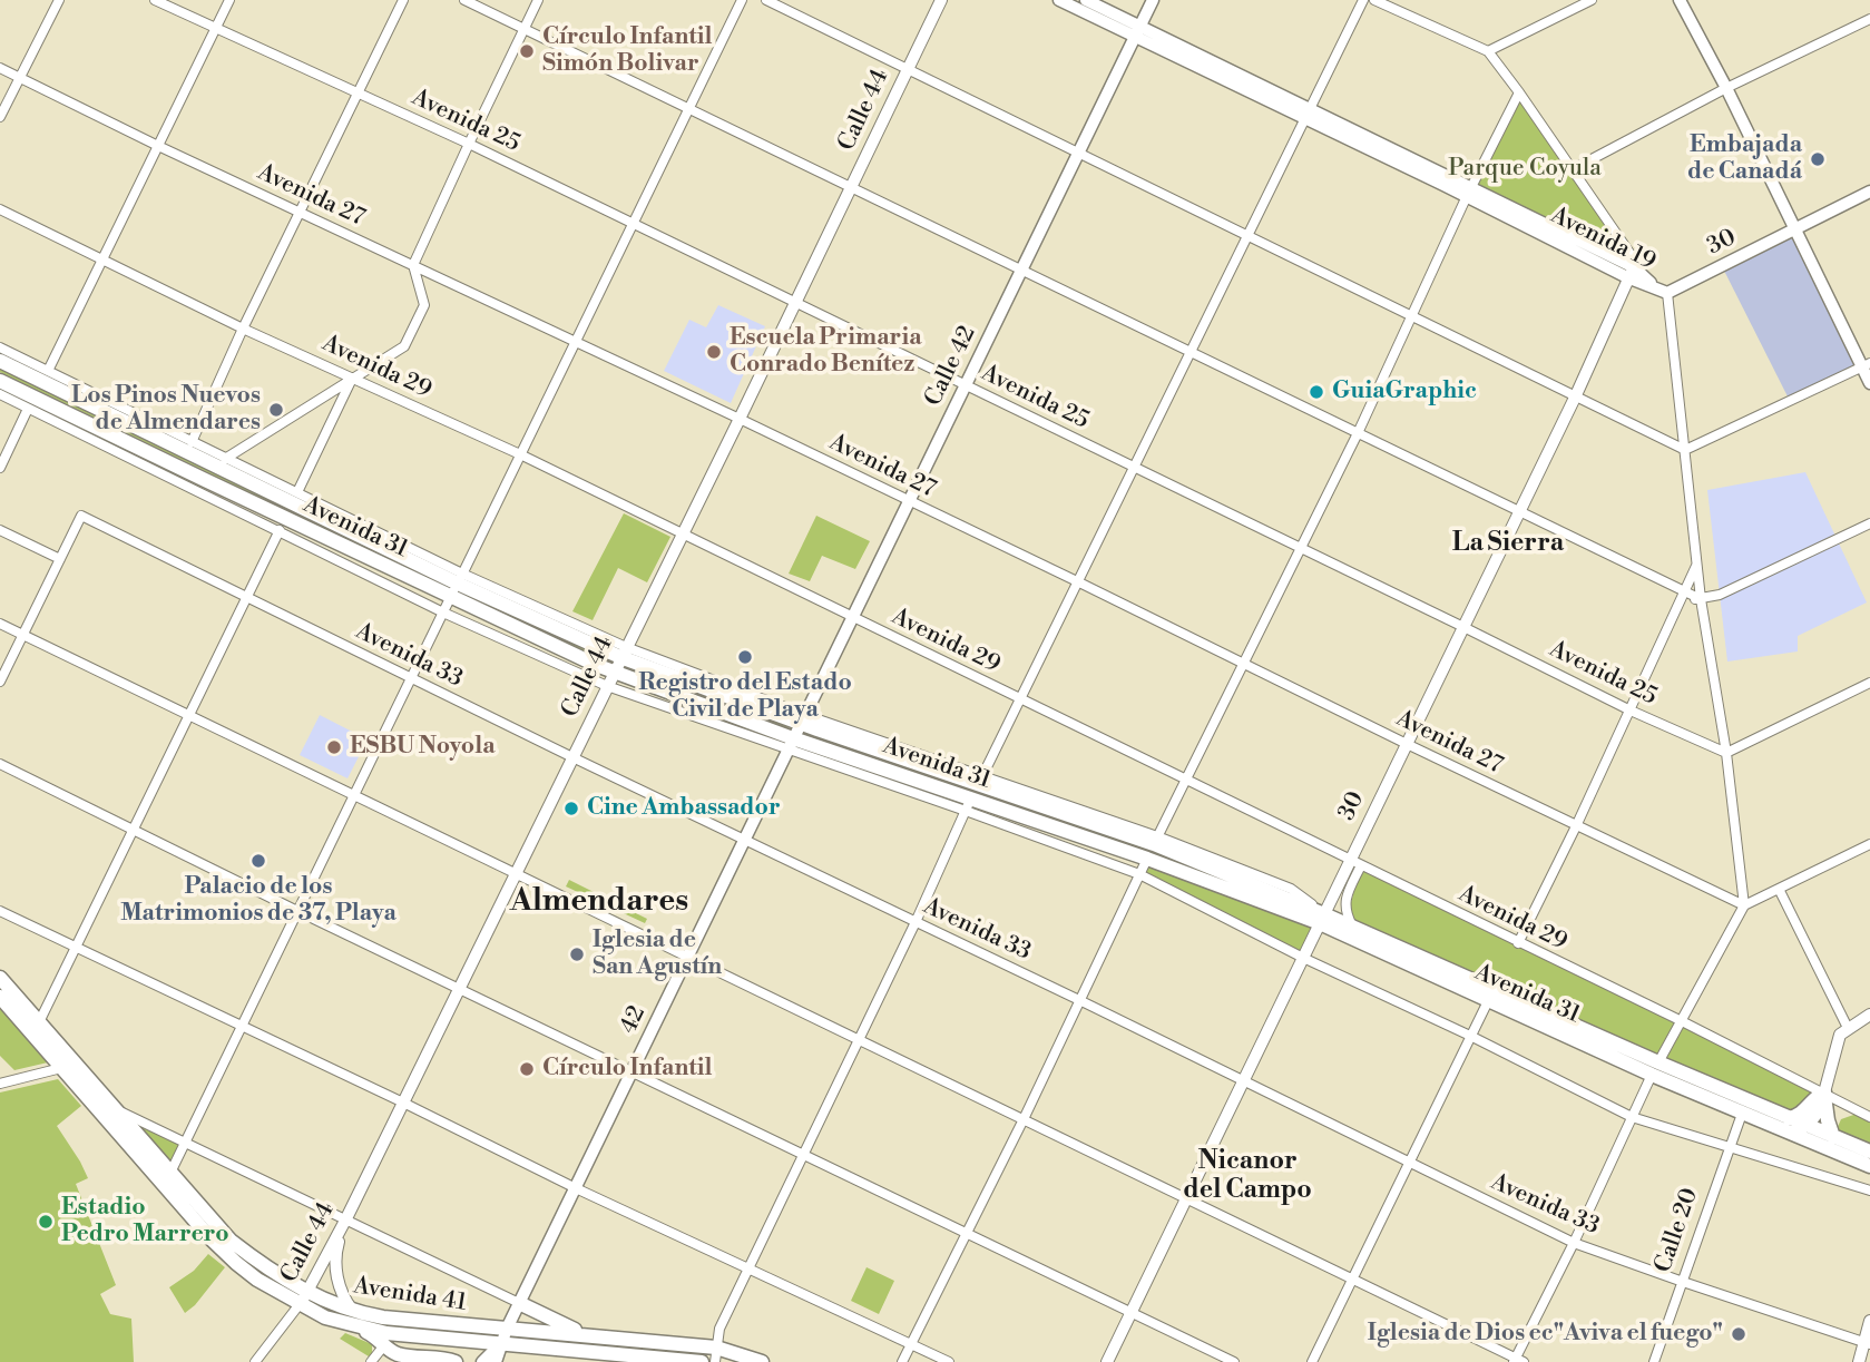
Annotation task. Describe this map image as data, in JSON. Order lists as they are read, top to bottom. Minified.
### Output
{"streets":{"main road":["Avenida 19","30","Calle 42","Avenida 31","42","Avenida 41"],"street":["Calle 44","Avenida 25","Avenida 27","Avenida 29","Avenida 33","Calle 20"]},"crossings":[["Calle 44","Avenida 25"],["Calle 44","Avenida 27"],["Calle 44","Avenida 29"],["Calle 44","Avenida 31"],["Calle 44","Avenida 33"],["Calle 44","Avenida 41"],["Avenida 25","30"],["Avenida 25","Calle 42"],["Avenida 27","30"],["Avenida 27","Calle 42"],["Avenida 19","30"],["Avenida 19","Calle 42"],["30","Avenida 29"],["30","Avenida 31"],["30","Avenida 33"],["Calle 42","Avenida 29"],["Calle 42","Avenida 31"],["Calle 42","42"],["Avenida 31","42"],["Avenida 31","Calle 20"],["Avenida 33","42"],["Avenida 33","Calle 20"],["42","Avenida 41"]],"districts":["La Sierra","Almendares","Nicanor del Campo"],"parks":["Parque Coyula"],"places":["Círculo Infantil Simón Bolivar","Embajada de Canadá","Escuela Primaria Conrado Benítez","GuiaGraphic","Los Pinos Nuevos de Almendares","Registro del Estado Civil de Playa","ESBU Noyola","Cine Ambassador","Palacio de los Matrimonios de 37, Playa","Iglesia de San Agustín","Círculo Infantil","Estadio Pedro Marrero","Iglesia de Dios ec\"Aviva el fuego\""]}
